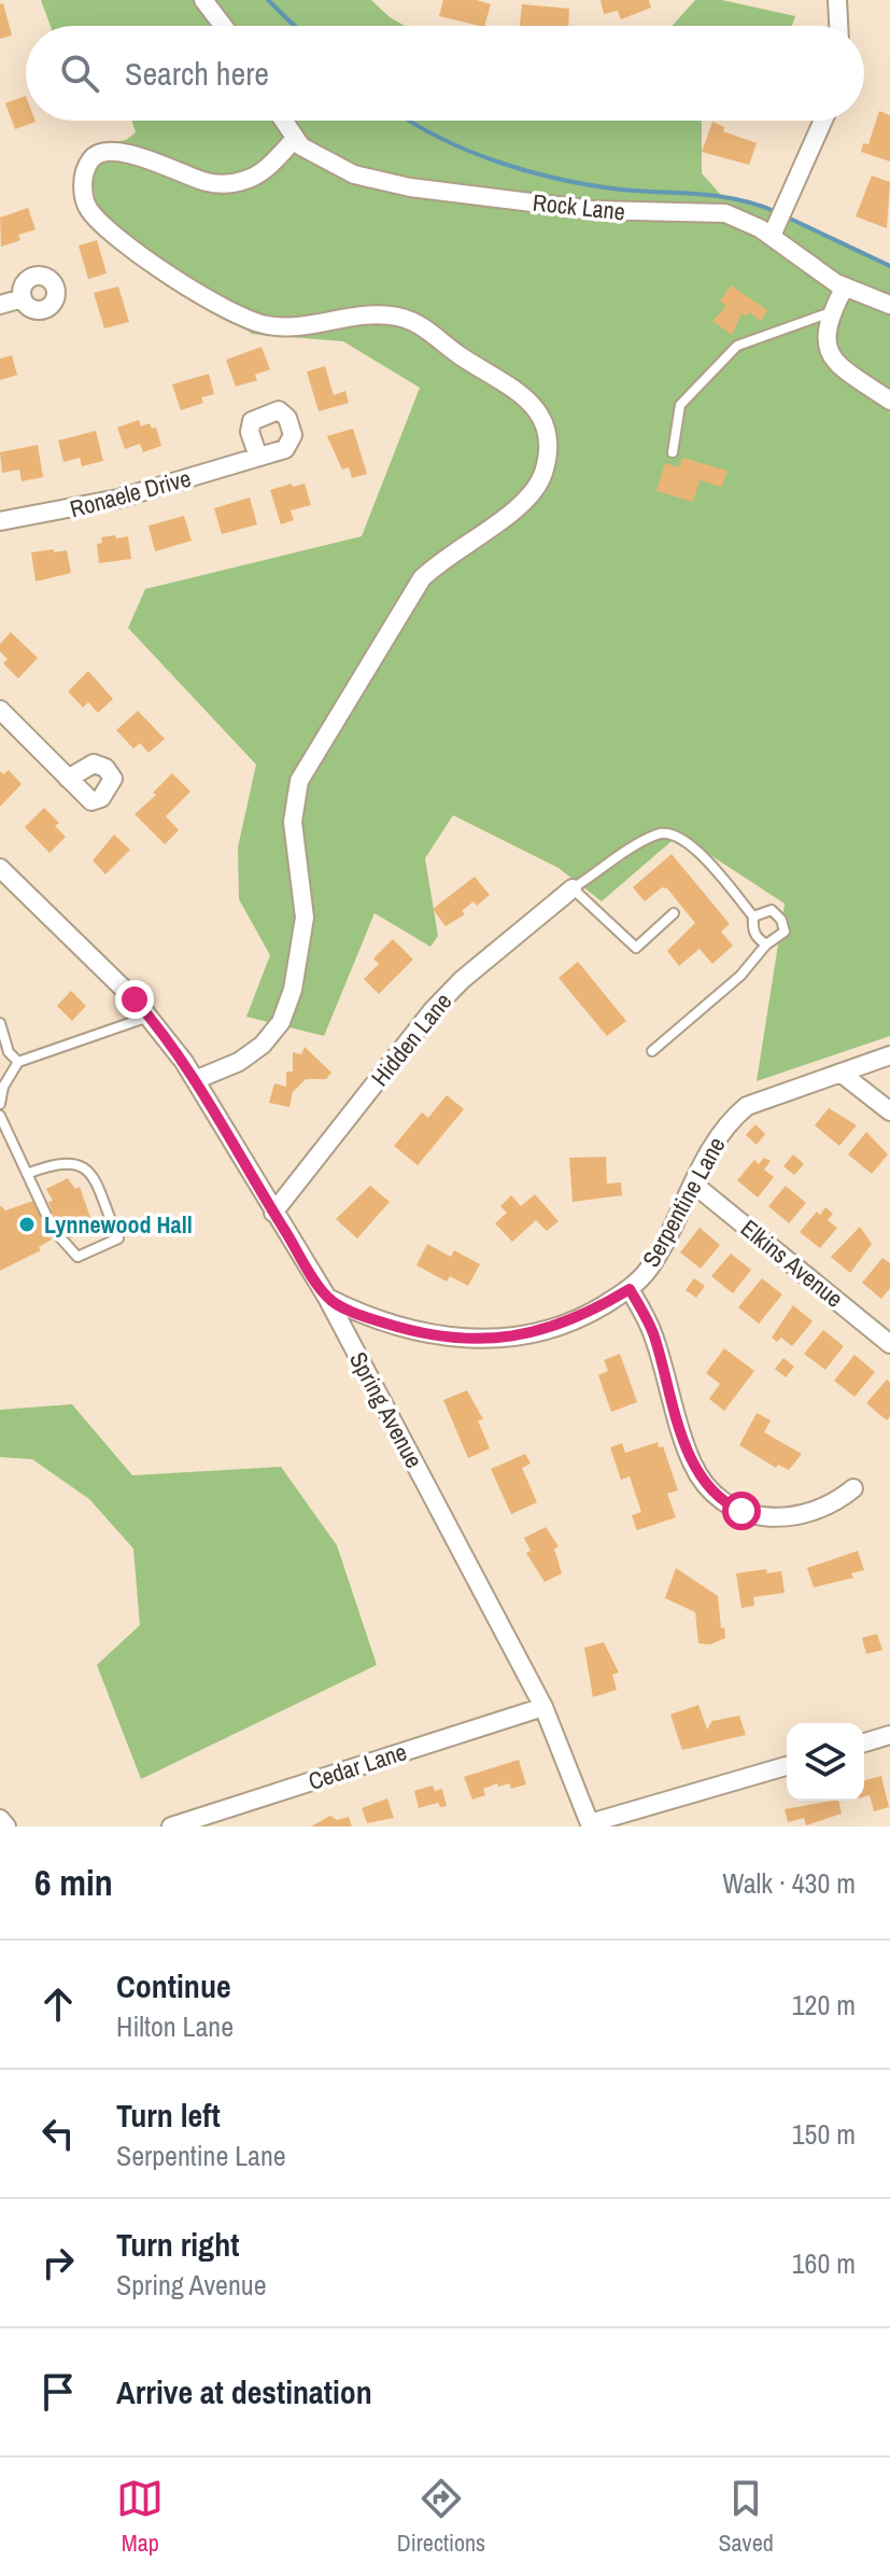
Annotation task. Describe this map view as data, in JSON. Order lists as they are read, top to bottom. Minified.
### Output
{"streets":{"street":["Rock Lane","Ronaele Drive","Hidden Lane","Serpentine Lane","Elkins Avenue","Spring Avenue","Cedar Lane"]},"crossings":[["Hidden Lane","Spring Avenue"],["Serpentine Lane","Elkins Avenue"],["Serpentine Lane","Spring Avenue"],["Spring Avenue","Cedar Lane"]],"places":["Lynnewood Hall"],"page":{"search":"Search here","heading":["6 min","Walk · 430 m"],"list":[["Continue","Hilton Lane","120 m"],["Turn left","Serpentine Lane","150 m"],["Turn right","Spring Avenue","160 m"],"Arrive at destination"],"nav":["Map","Directions","Saved"]}}
